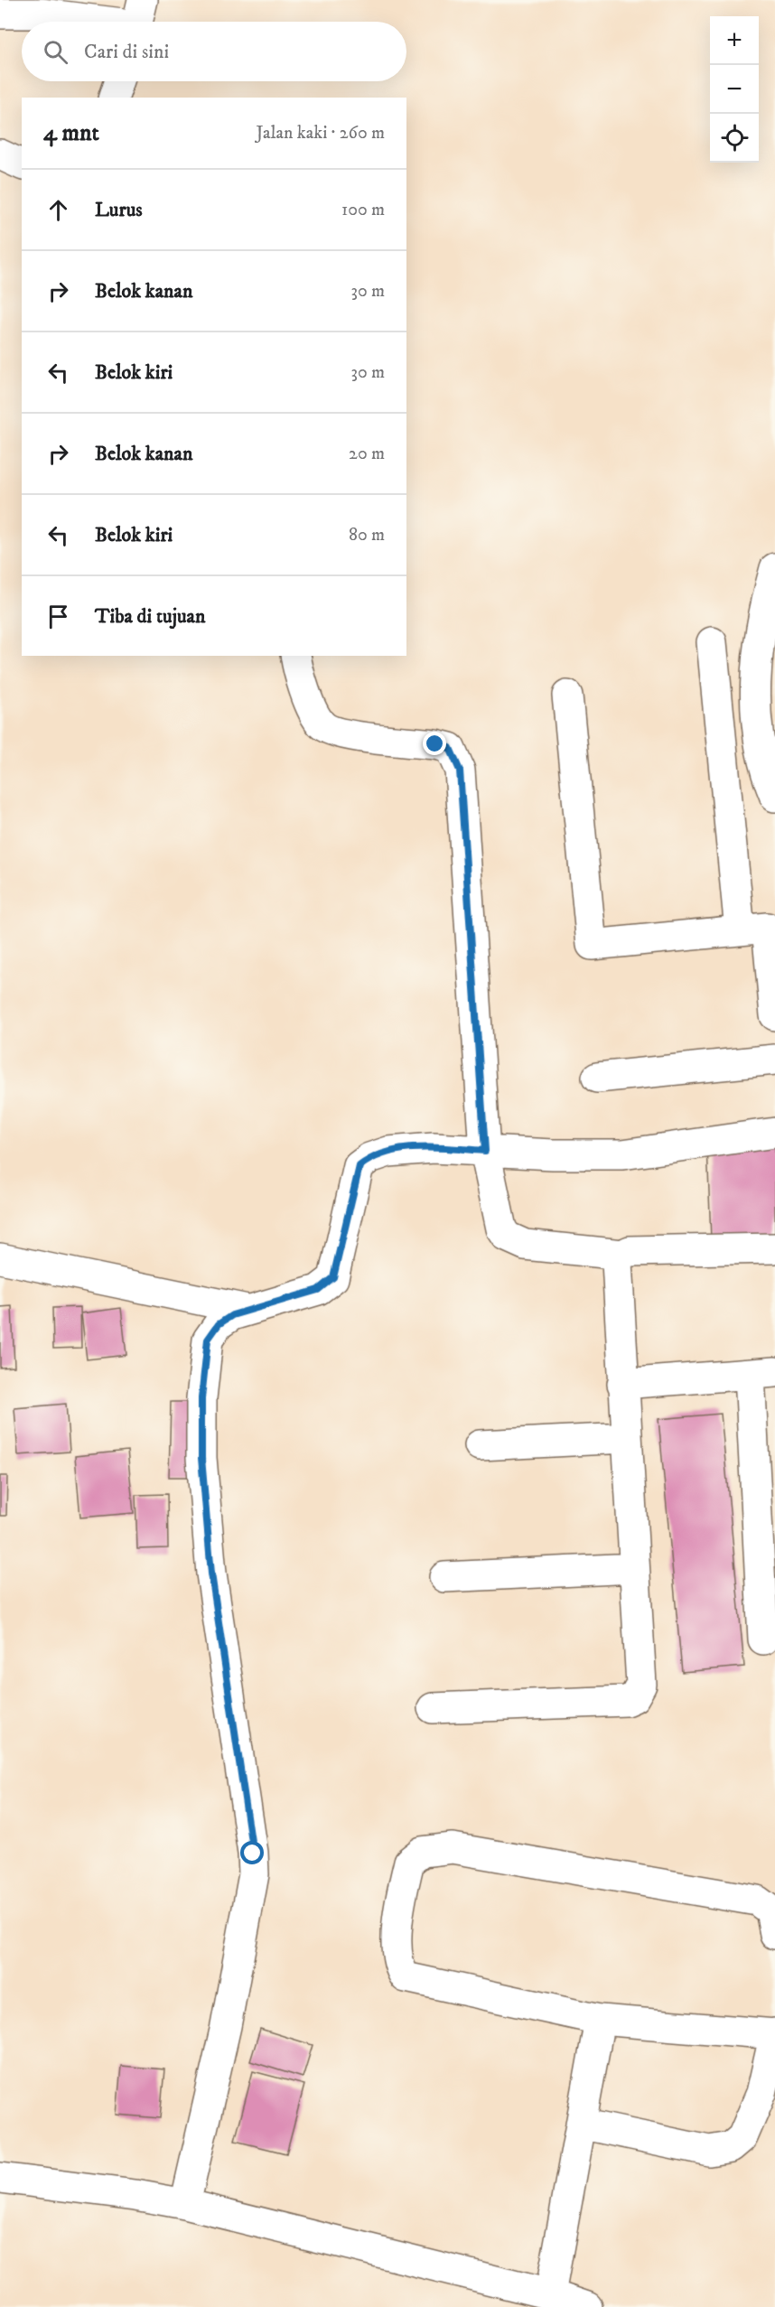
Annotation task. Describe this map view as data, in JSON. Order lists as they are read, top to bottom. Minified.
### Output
{"page":{"map_buttons":["+","−"],"search":"Cari di sini","heading":["4 mnt","Jalan kaki · 260 m"],"list":[["Lurus","100 m"],["Belok kanan","30 m"],["Belok kiri","30 m"],["Belok kanan","20 m"],["Belok kiri","80 m"],"Tiba di tujuan"]}}
